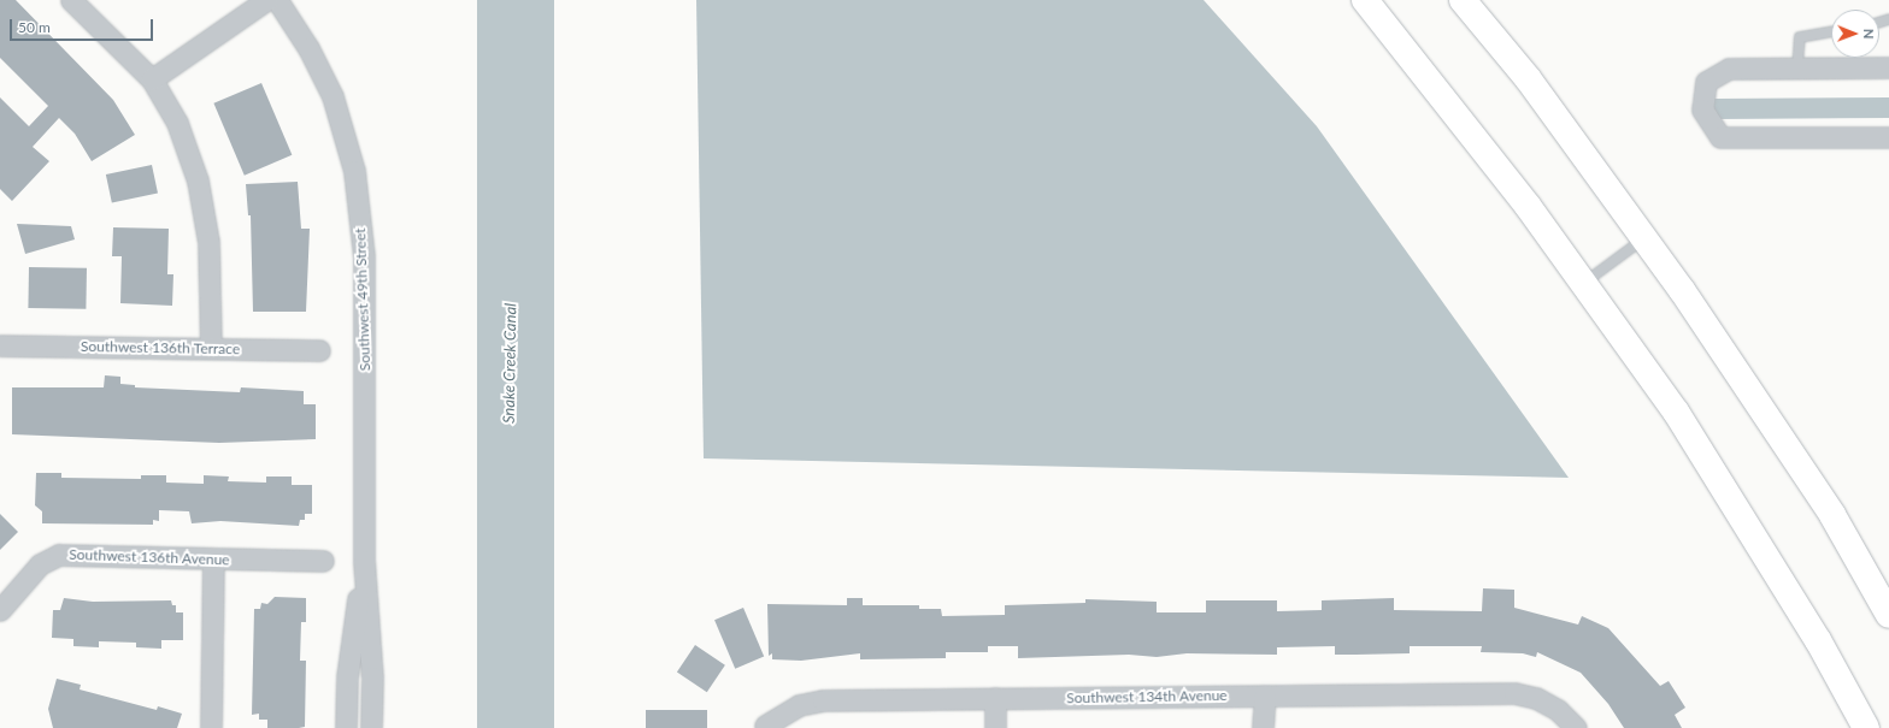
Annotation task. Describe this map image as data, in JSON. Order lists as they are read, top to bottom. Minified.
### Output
{"streets":{"street":["Southwest 49th Street","Southwest 136th Terrace","Southwest 136th Avenue","Southwest 134th Avenue"]},"water":["Snake Creek Canal"],"scale_bar":"50 m","north":"right"}
